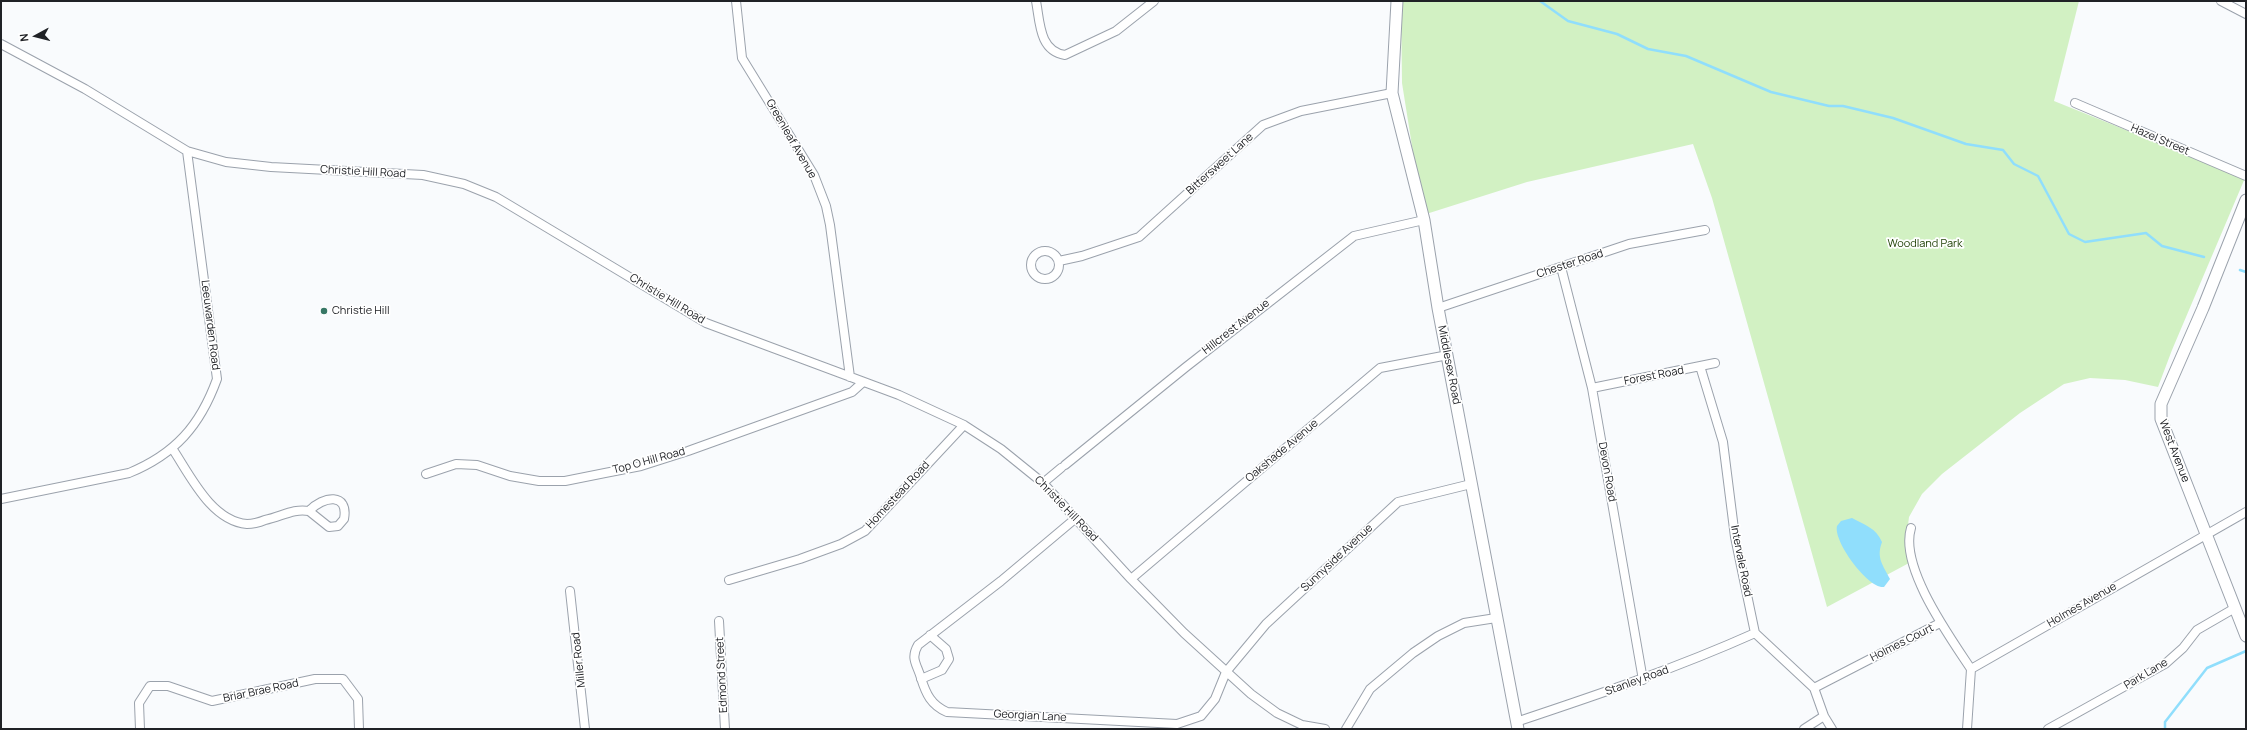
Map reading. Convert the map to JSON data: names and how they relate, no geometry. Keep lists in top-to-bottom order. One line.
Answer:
{"streets":{"street":["Greenleaf Avenue","Hazel Street","Bittersweet Lane","Christie Hill Road","Chester Road","Leeuwarden Road","Hillcrest Avenue","Middlesex Road","Forest Road","Oakshade Avenue","West Avenue","Top O Hill Road","Devon Road","Homestead Road","Sunnyside Avenue","Intervale Road","Holmes Avenue","Holmes Court","Miller Road","Park Lane","Edmond Street","Stanley Road","Briar Brae Road","Georgian Lane"]},"crossings":[["Greenleaf Avenue","Christie Hill Road"],["Bittersweet Lane","Middlesex Road"],["Christie Hill Road","Leeuwarden Road"],["Christie Hill Road","Hillcrest Avenue"],["Christie Hill Road","Oakshade Avenue"],["Christie Hill Road","Top O Hill Road"],["Christie Hill Road","Homestead Road"],["Christie Hill Road","Sunnyside Avenue"],["Christie Hill Road","Georgian Lane"],["Chester Road","Middlesex Road"],["Chester Road","Devon Road"],["Hillcrest Avenue","Middlesex Road"],["Middlesex Road","Oakshade Avenue"],["Middlesex Road","Sunnyside Avenue"],["Middlesex Road","Stanley Road"],["Forest Road","Devon Road"],["Forest Road","Intervale Road"],["West Avenue","Holmes Avenue"],["West Avenue","Park Lane"],["Devon Road","Stanley Road"],["Sunnyside Avenue","Georgian Lane"],["Intervale Road","Stanley Road"],["Holmes Avenue","Holmes Court"]],"parks":["Woodland Park"],"places":["Christie Hill"],"north":"left"}
